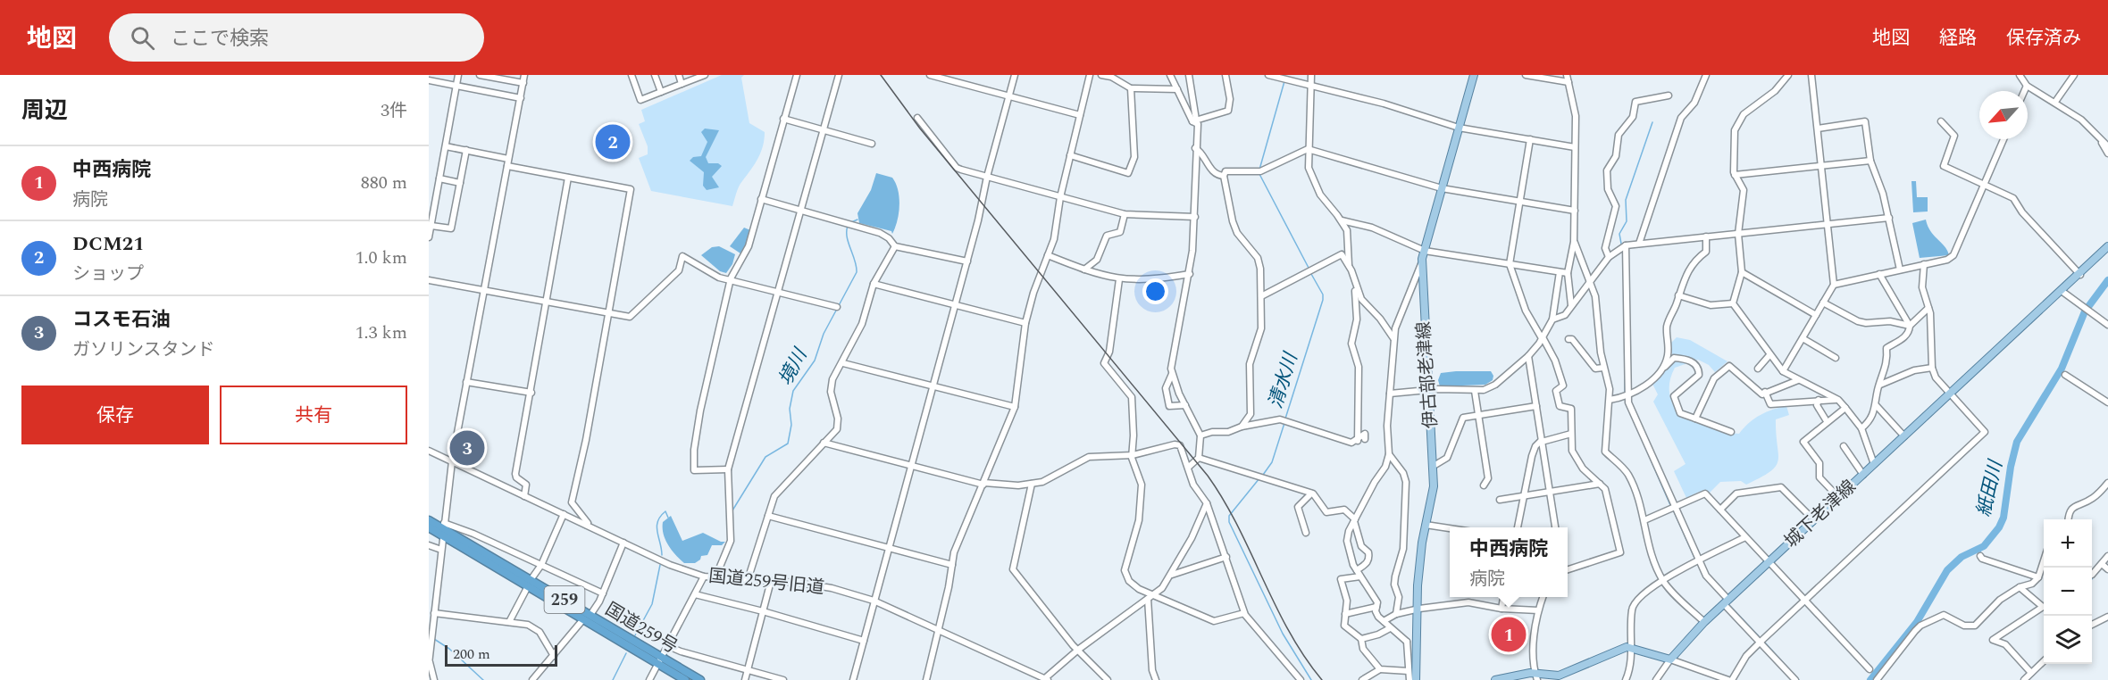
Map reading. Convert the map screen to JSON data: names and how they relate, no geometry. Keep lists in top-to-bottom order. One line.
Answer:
{"streets":{"highway":["259","国道259号"],"main road":["伊古部老津線","城下老津線"],"street":["国道259号旧道"]},"water":["境川","清水川","紙田川"],"scale_bar":"200 m","north":"bottom left","page":{"header":"地図","search":"ここで検索","nav":["地図","経路","保存済み"],"heading":["周辺","3件"],"pins":["2","3","1"],"list":[{"mark":"1","name":"中西病院","note":"病院","value":"880 m"},{"mark":"2","name":"DCM21","note":"ショップ","value":"1.0 km"},{"mark":"3","name":"コスモ石油","note":"ガソリンスタンド","value":"1.3 km"}],"buttons":["保存","共有"],"map_buttons":["+","−"],"popup":["中西病院","病院"],"scale":"200 m"}}
